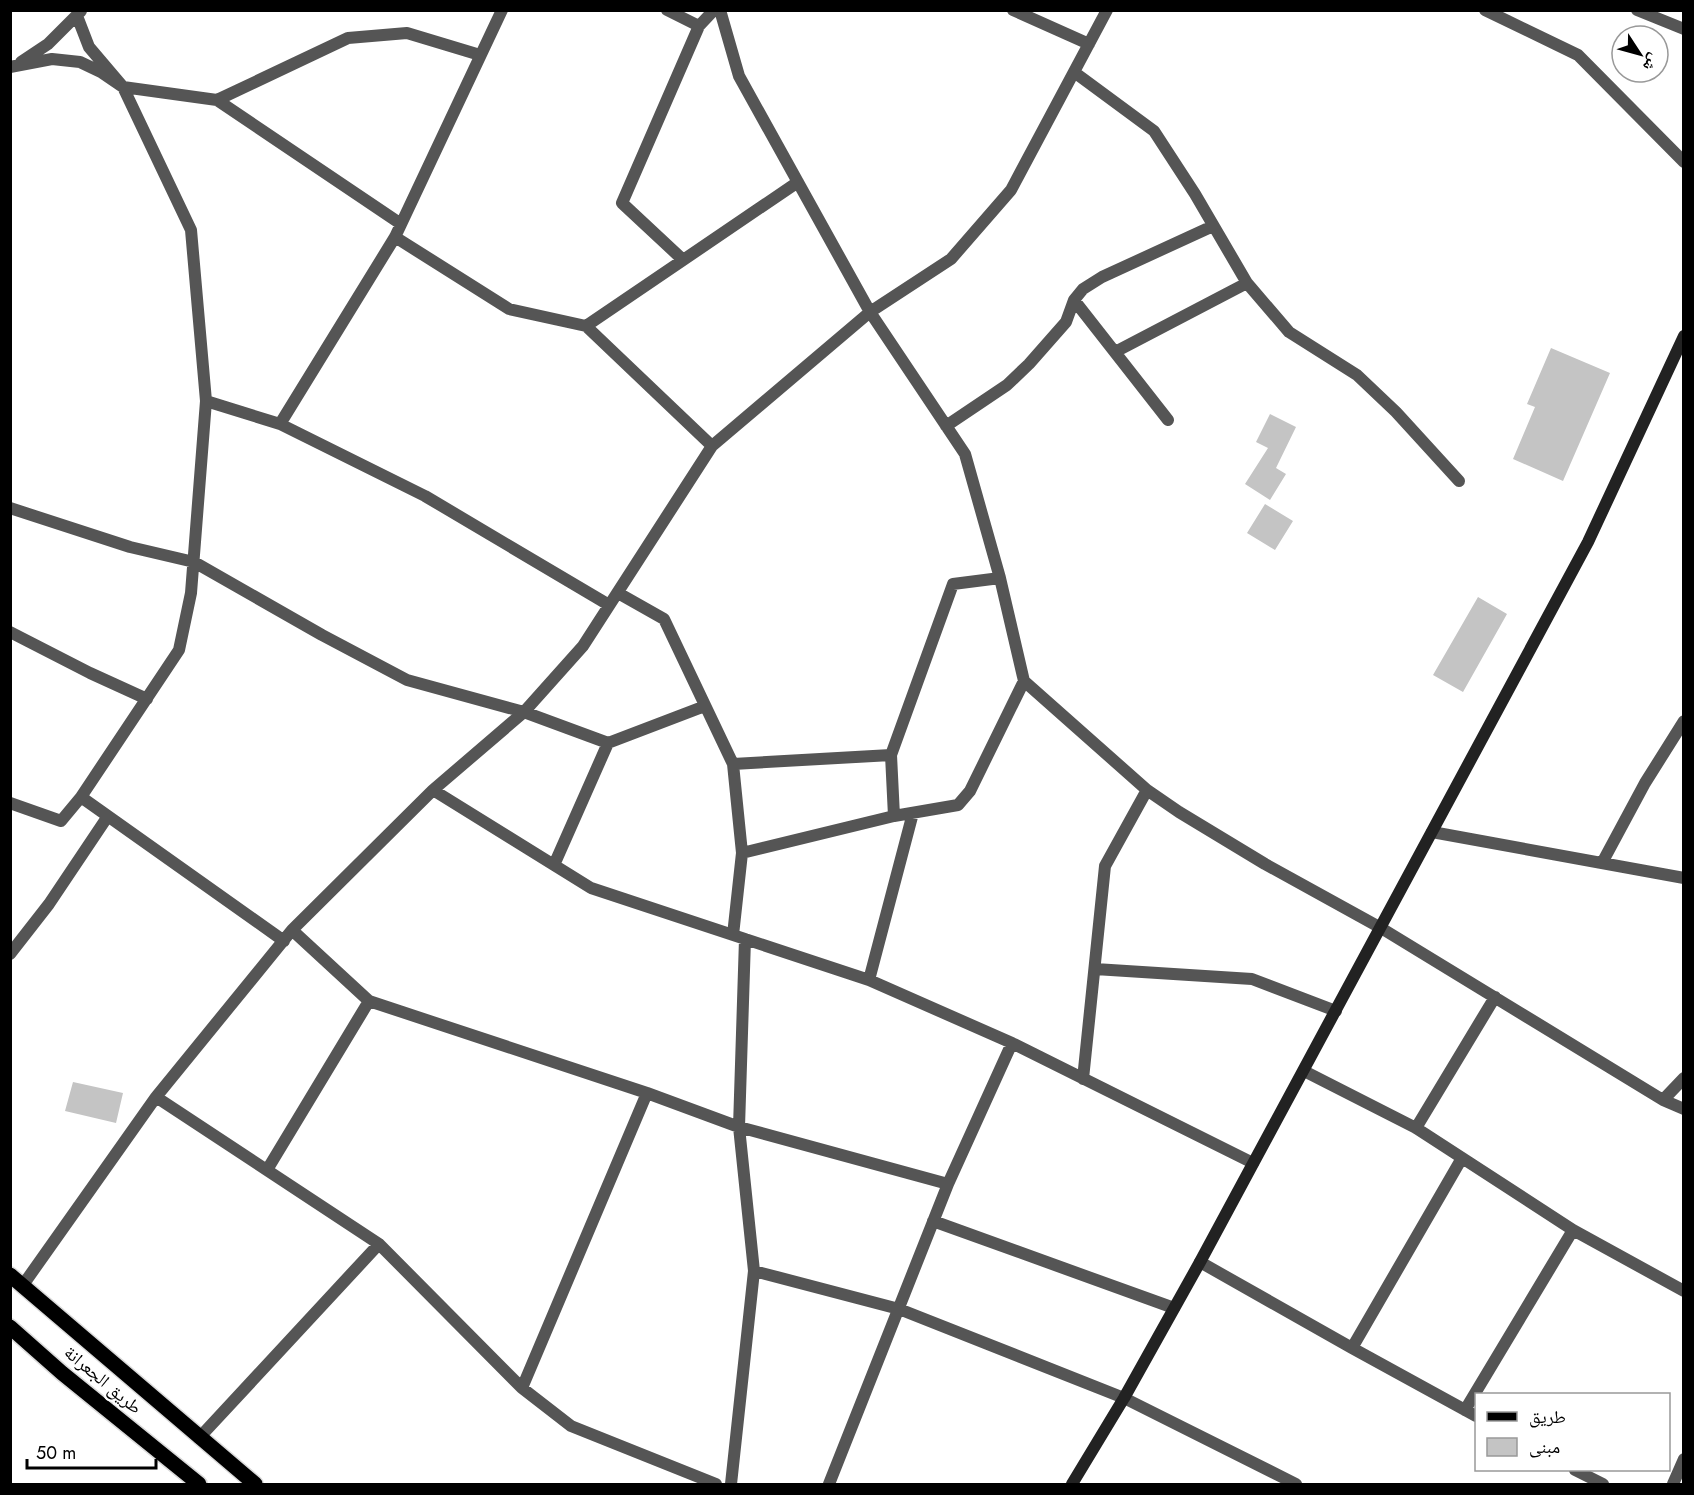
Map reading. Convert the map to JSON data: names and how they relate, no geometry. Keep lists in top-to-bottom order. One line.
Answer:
{"streets":{"main road":["طريق الجعرانة"]},"legend":["طريق","مبنى"],"scale_bar":"50 m","north":"bottom right"}
